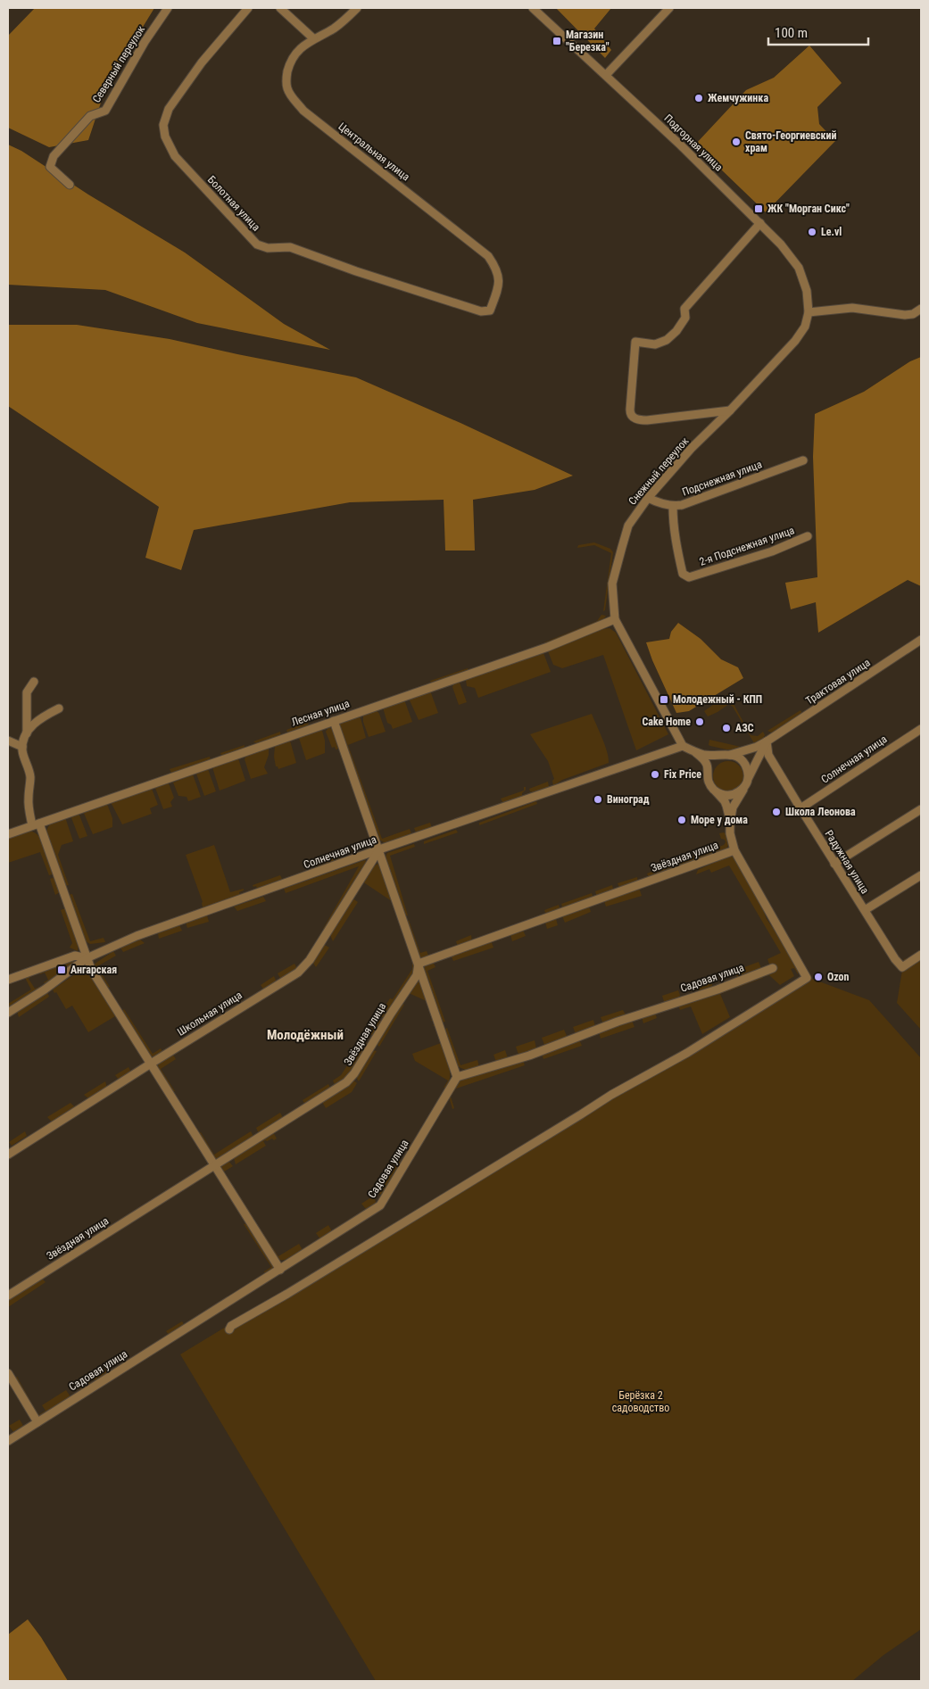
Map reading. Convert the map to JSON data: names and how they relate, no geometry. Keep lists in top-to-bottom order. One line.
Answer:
{"streets":{"street":["Северный переулок","Подгорная улица","Центральная улица","Болотная улица","Снежный переулок","Подснежная улица","2-я Подснежная улица","Трактовая улица","Лесная улица","Солнечная улица","Звёздная улица","Радужная улица","Садовая улица","Школьная улица"]},"crossings":[["Подгорная улица","Снежный переулок"],["Центральная улица","Болотная улица"],["Снежный переулок","Подснежная улица"],["Снежный переулок","Лесная улица"],["Снежный переулок","Солнечная улица"],["Подснежная улица","2-я Подснежная улица"],["Трактовая улица","Радужная улица"],["Солнечная улица","Радужная улица"],["Солнечная улица","Школьная улица"]],"districts":["Молодёжный"],"parks":["Берёзка 2 садоводство"],"places":{"transit":["Магазин \"Березка\"","ЖК \"Морган Сикс\"","Молодежный - КПП","Ангарская"],"other":["Жемчужинка","Свято-Георгиевский храм","Le.vl","Cake Home","АЗС","Fix Price","Виноград","Школа Леонова","Море у дома","Ozon"]},"scale_bar":"100 m"}
